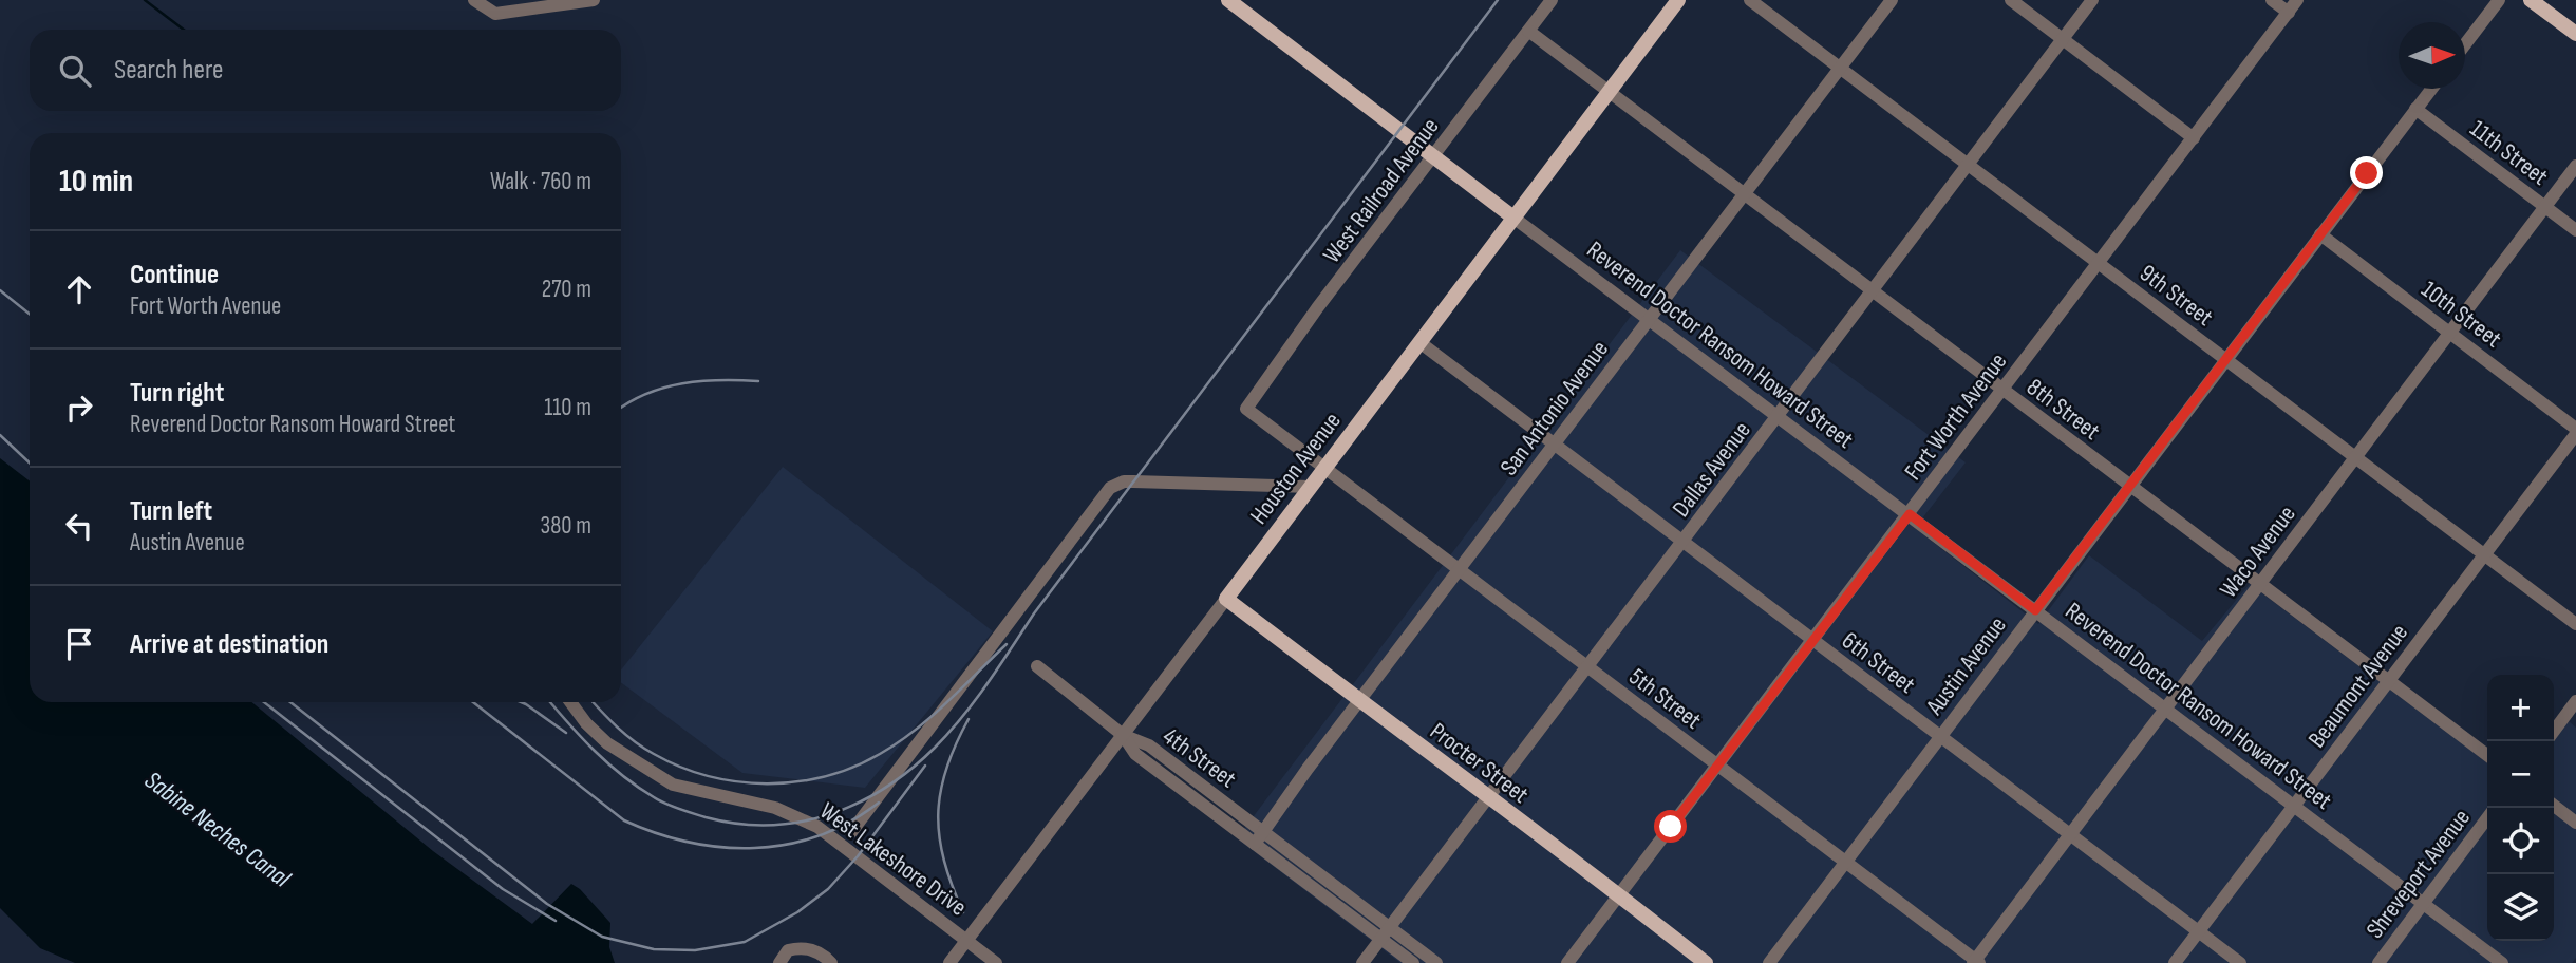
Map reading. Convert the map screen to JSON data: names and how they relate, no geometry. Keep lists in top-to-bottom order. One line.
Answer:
{"streets":{"main road":["Houston Avenue","Procter Street"],"street":["11th Street","West Railroad Avenue","9th Street","10th Street","Reverend Doctor Ransom Howard Street","San Antonio Avenue","8th Street","Fort Worth Avenue","Dallas Avenue","Waco Avenue","6th Street","Austin Avenue","Beaumont Avenue","5th Street","4th Street","West Lakeshore Drive","Shreveport Avenue"]},"crossings":[["11th Street","Waco Avenue"],["11th Street","Austin Avenue"],["West Railroad Avenue","8th Street"],["West Railroad Avenue","5th Street"],["9th Street","San Antonio Avenue"],["9th Street","Fort Worth Avenue"],["9th Street","Dallas Avenue"],["9th Street","Waco Avenue"],["9th Street","Austin Avenue"],["9th Street","Beaumont Avenue"],["10th Street","Waco Avenue"],["10th Street","Austin Avenue"],["Reverend Doctor Ransom Howard Street","San Antonio Avenue"],["Reverend Doctor Ransom Howard Street","Fort Worth Avenue"],["Reverend Doctor Ransom Howard Street","Houston Avenue"],["Reverend Doctor Ransom Howard Street","Dallas Avenue"],["Reverend Doctor Ransom Howard Street","Waco Avenue"],["Reverend Doctor Ransom Howard Street","Austin Avenue"],["Reverend Doctor Ransom Howard Street","Beaumont Avenue"],["Reverend Doctor Ransom Howard Street","Shreveport Avenue"],["San Antonio Avenue","8th Street"],["San Antonio Avenue","6th Street"],["San Antonio Avenue","5th Street"],["San Antonio Avenue","4th Street"],["San Antonio Avenue","Procter Street"],["8th Street","Fort Worth Avenue"],["8th Street","Houston Avenue"],["8th Street","Dallas Avenue"],["8th Street","Waco Avenue"],["8th Street","Austin Avenue"],["8th Street","Beaumont Avenue"],["Fort Worth Avenue","6th Street"],["Fort Worth Avenue","5th Street"],["Fort Worth Avenue","Procter Street"],["Houston Avenue","6th Street"],["Houston Avenue","5th Street"],["Houston Avenue","4th Street"],["Houston Avenue","Procter Street"],["Houston Avenue","West Lakeshore Drive"],["Dallas Avenue","6th Street"],["Dallas Avenue","5th Street"],["Dallas Avenue","4th Street"],["Dallas Avenue","Procter Street"],["Waco Avenue","6th Street"],["Waco Avenue","5th Street"],["6th Street","Austin Avenue"],["6th Street","Beaumont Avenue"],["Austin Avenue","5th Street"]],"water":["Sabine Neches Canal"],"north":"right","page":{"search":"Search here","heading":["10 min","Walk · 760 m"],"list":[["Continue","Fort Worth Avenue","270 m"],["Turn right","Reverend Doctor Ransom Howard Street","110 m"],["Turn left","Austin Avenue","380 m"],"Arrive at destination"],"map_buttons":["+","−"]}}
